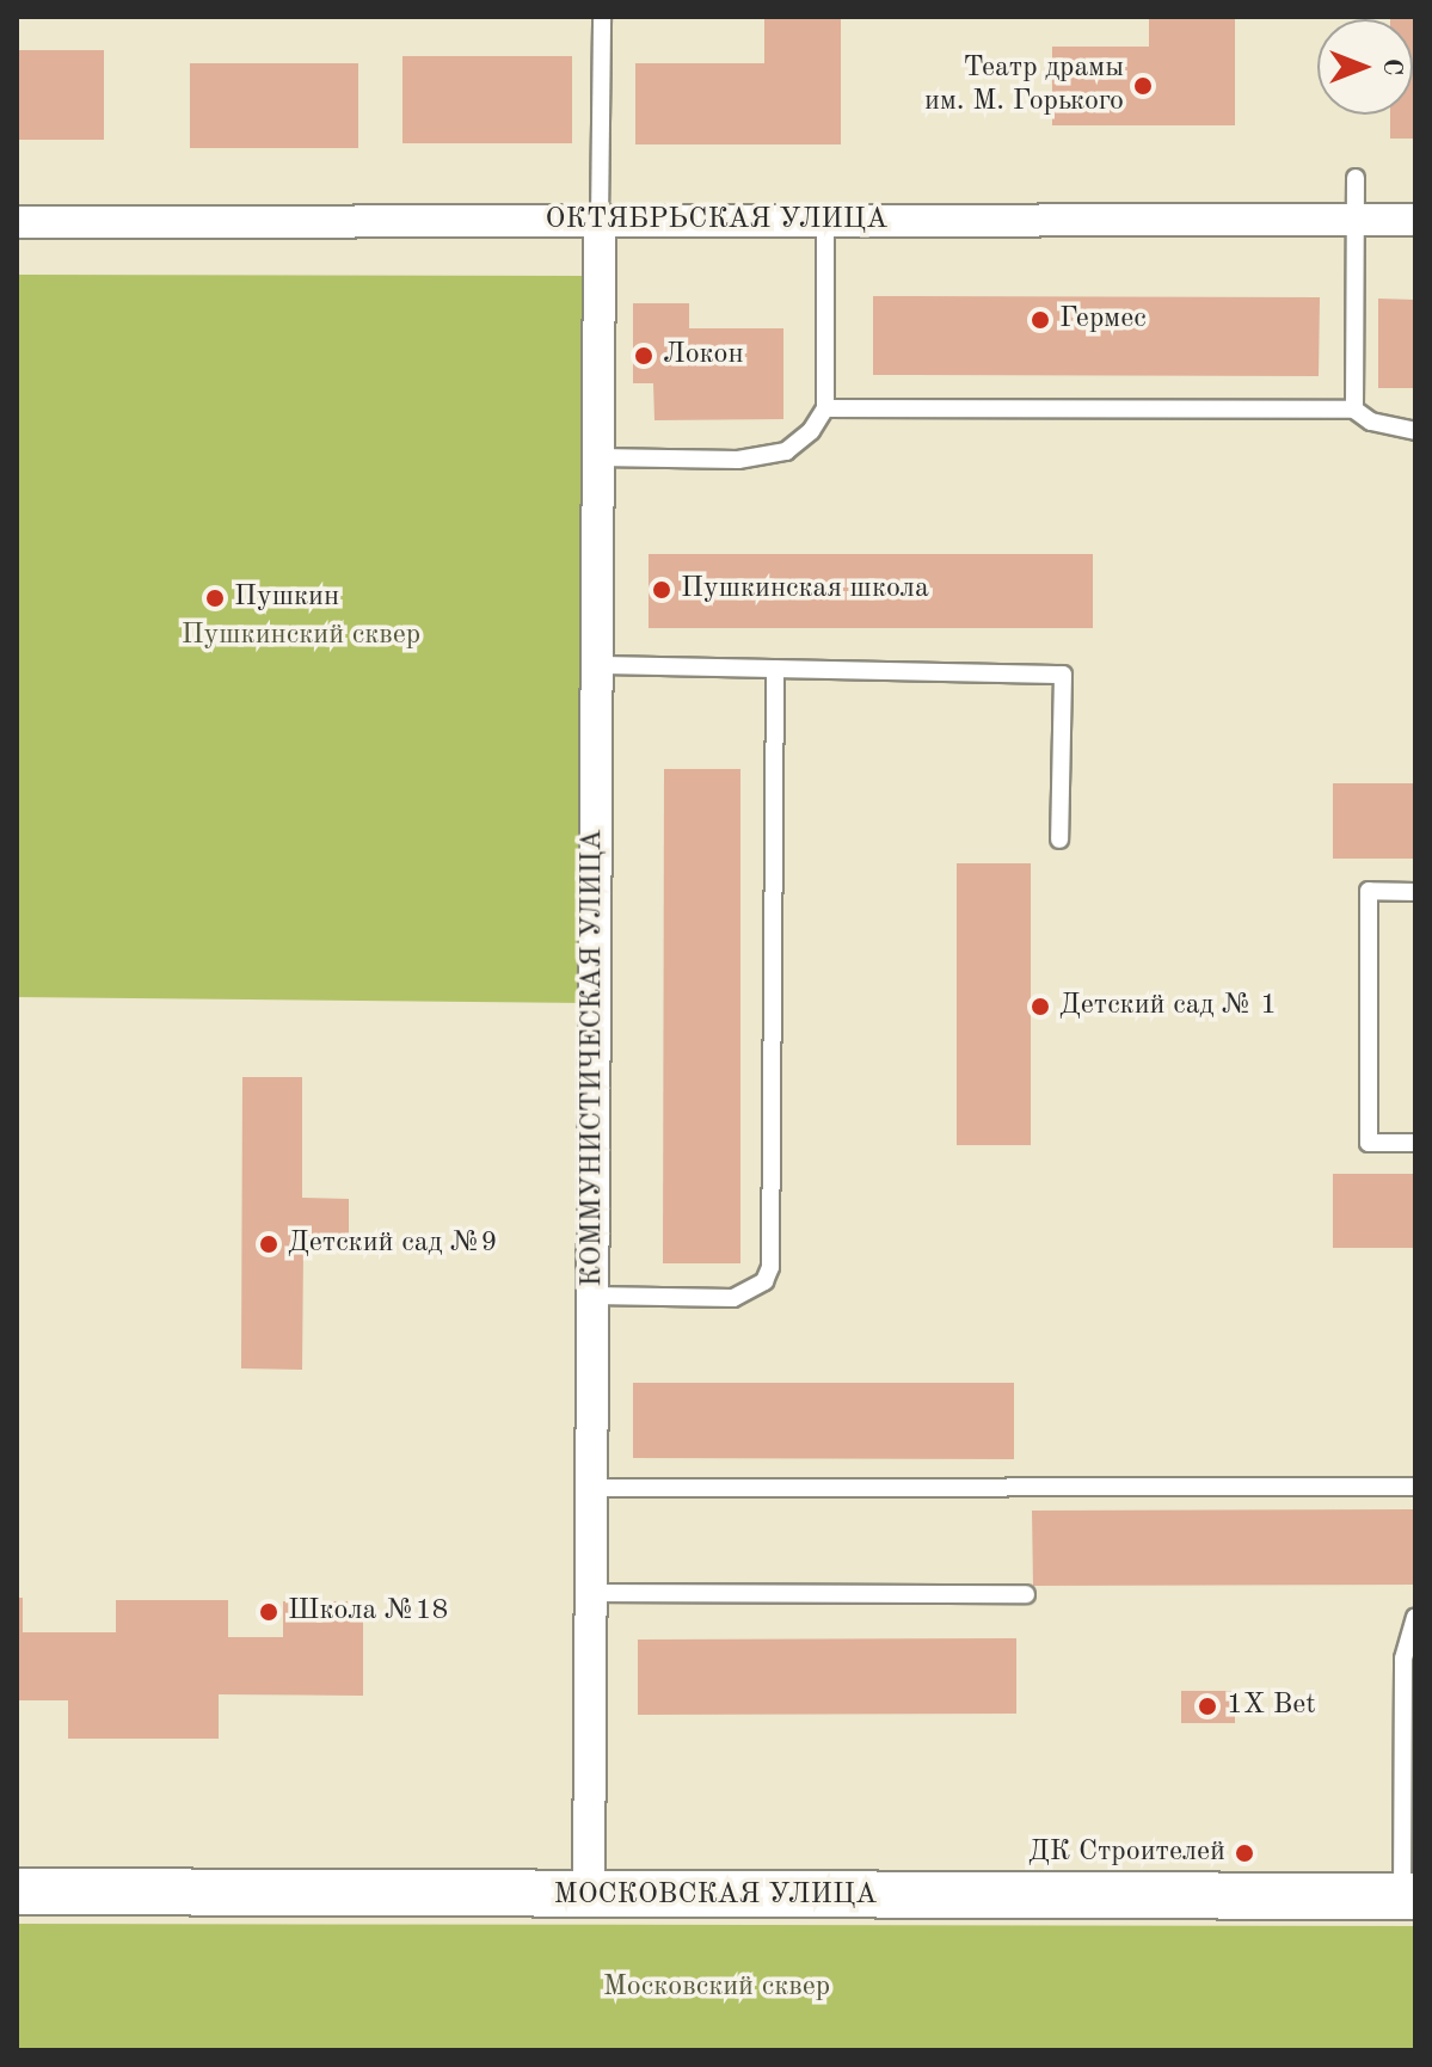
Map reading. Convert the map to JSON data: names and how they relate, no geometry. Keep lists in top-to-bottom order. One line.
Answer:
{"streets":{"main road":["МОСКОВСКАЯ УЛИЦА"],"street":["ОКТЯБРЬСКАЯ УЛИЦА","КОММУНИСТИЧЕСКАЯ УЛИЦА"]},"crossings":[["ОКТЯБРЬСКАЯ УЛИЦА","КОММУНИСТИЧЕСКАЯ УЛИЦА"],["КОММУНИСТИЧЕСКАЯ УЛИЦА","МОСКОВСКАЯ УЛИЦА"]],"parks":["Пушкинский сквер","Московский сквер"],"places":["Театр драмы им. М. Горького","Гермес","Локон","Пушкинская школа","Пушкин","Детский сад № 1","Детский сад №9","Школа №18","1X Bet","ДК Строителей"],"north":"right"}
